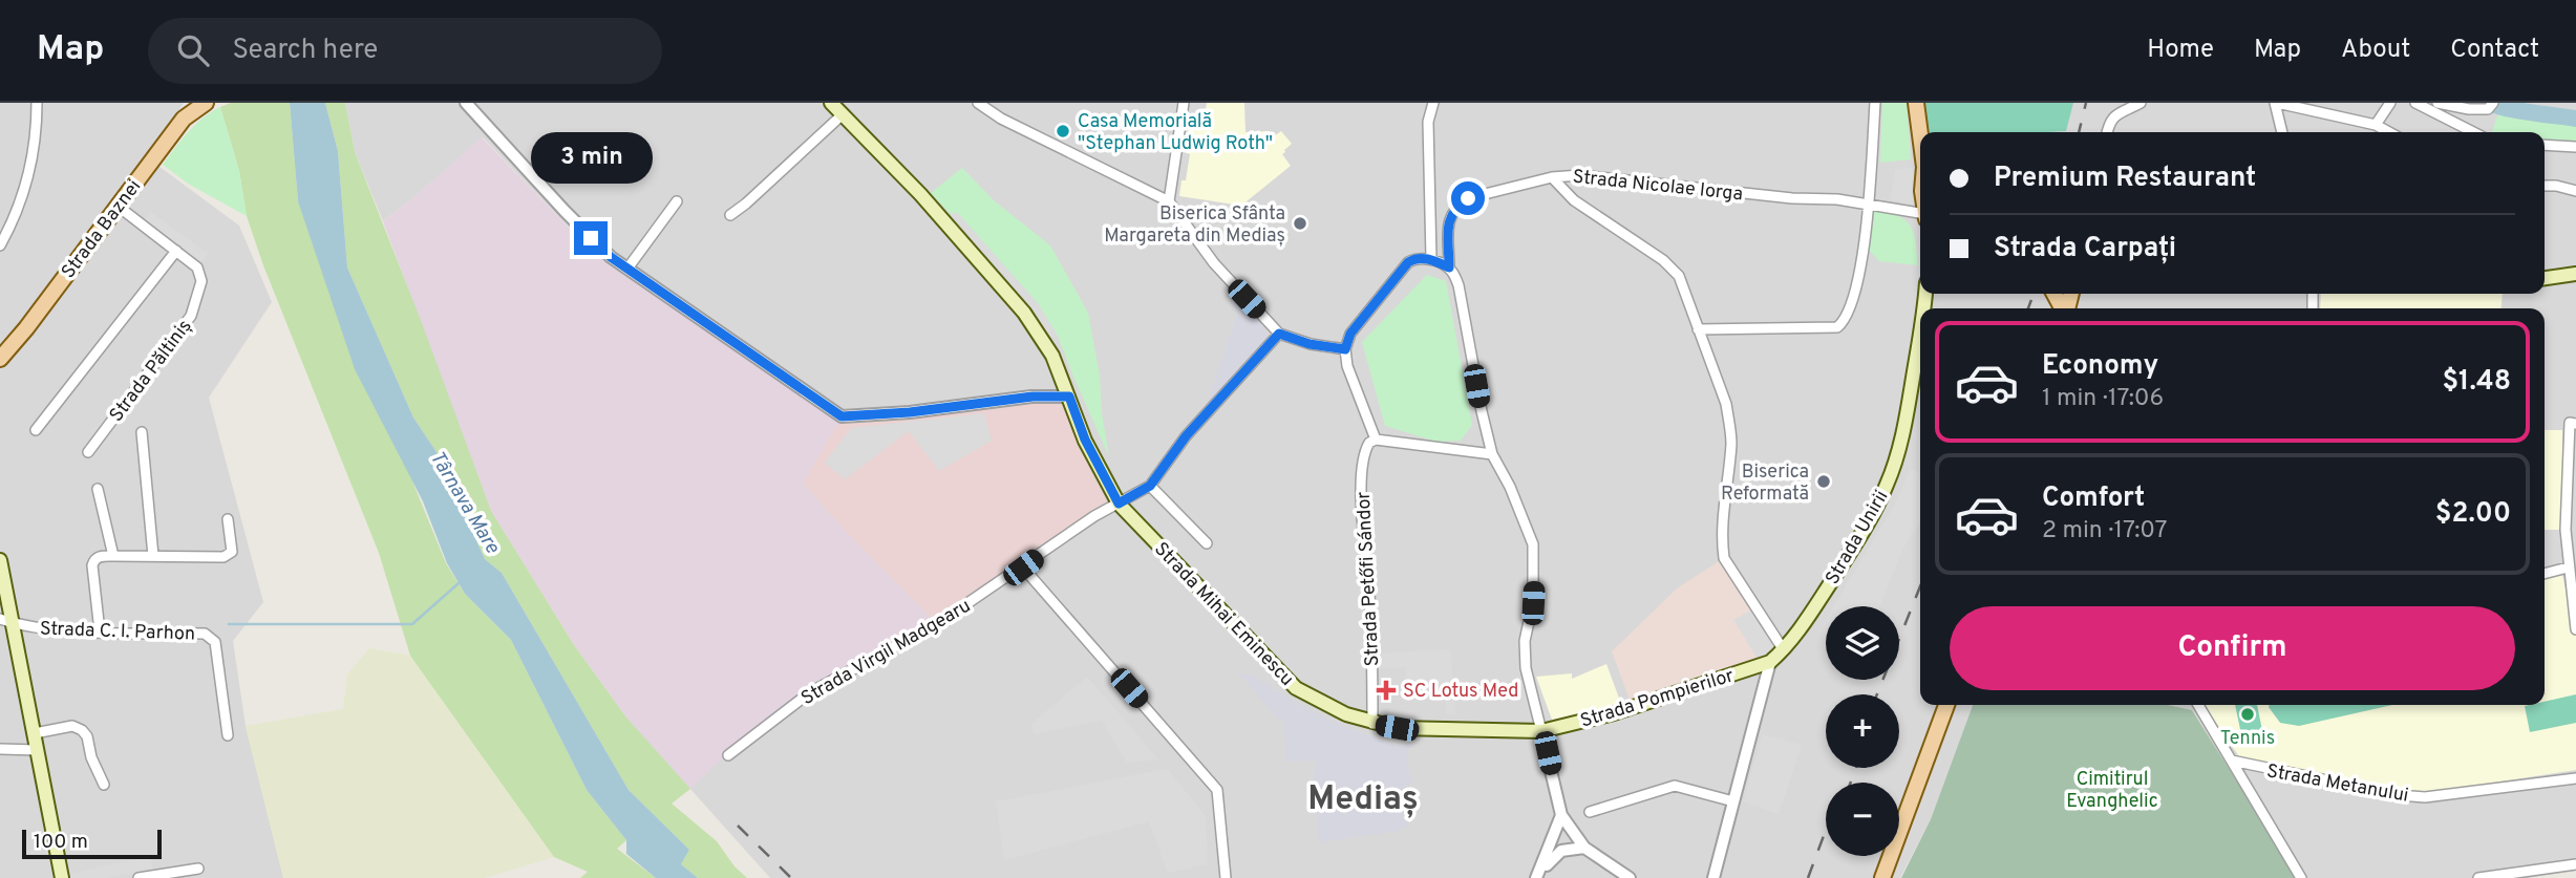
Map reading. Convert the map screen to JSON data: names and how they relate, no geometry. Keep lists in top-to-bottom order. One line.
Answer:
{"streets":{"main road":["Strada Baznei","Strada Unirii","Strada Mihai Eminescu","Strada Pompierilor"],"street":["Strada Nicolae Iorga","Strada Păltiniș","Strada Petőfi Sándor","Strada C. I. Parhon","Strada Virgil Madgearu","Strada Metanului"]},"crossings":[["Strada Baznei","Strada Păltiniș"],["Strada Unirii","Strada Pompierilor"],["Strada Petőfi Sándor","Strada Mihai Eminescu"],["Strada Mihai Eminescu","Strada Virgil Madgearu"],["Strada Mihai Eminescu","Strada Pompierilor"]],"districts":["Mediaș"],"water":["Târnava Mare"],"parks":["Cimitirul Evanghelic"],"places":{"other":["Casa Memorială \"Stephan Ludwig Roth\"","Biserica Sfânta Margareta din Mediaș","Biserica Reformată","Tennis"],"health":["SC Lotus Med"]},"scale_bar":"100 m","page":{"header":"Map","search":"Search here","nav":["Home","Map","About","Contact"],"bubble":"3 min","banner":["Premium Restaurant","Strada Carpați"],"list":[{"name":"Economy","note":"1 min · 17:06","value":"$1.48"},{"name":"Comfort","note":"2 min · 17:07","value":"$2.00"}],"buttons":"Confirm","map_buttons":["+","−"],"scale":"100 m"}}
